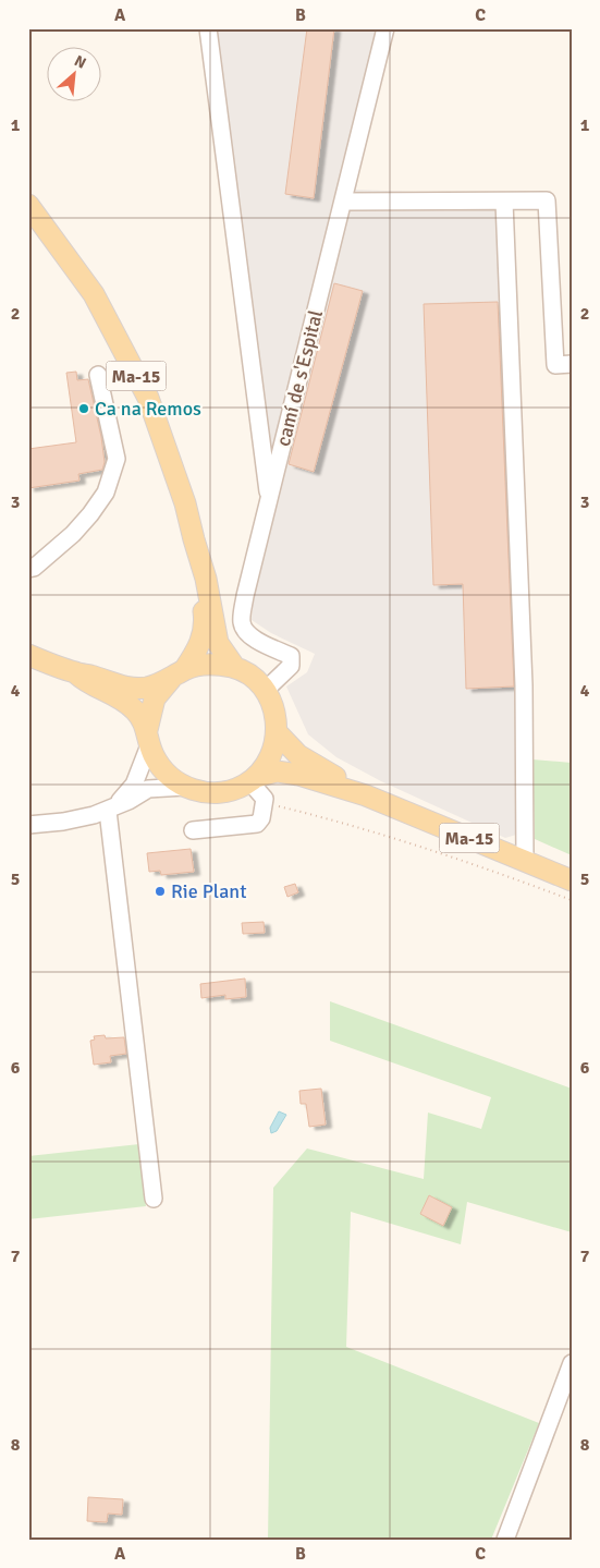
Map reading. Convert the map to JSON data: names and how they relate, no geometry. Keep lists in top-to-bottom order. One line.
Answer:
{"streets":{"main road":["Ma-15"],"street":["camí de s'Espital"]},"crossings":[["Ma-15","camí de s'Espital"]],"places":["Ca na Remos","Rie Plant"],"north":"top right","grid":{"columns":["A","B","C"],"rows":["1","2","3","4","5","6","7","8"]}}
